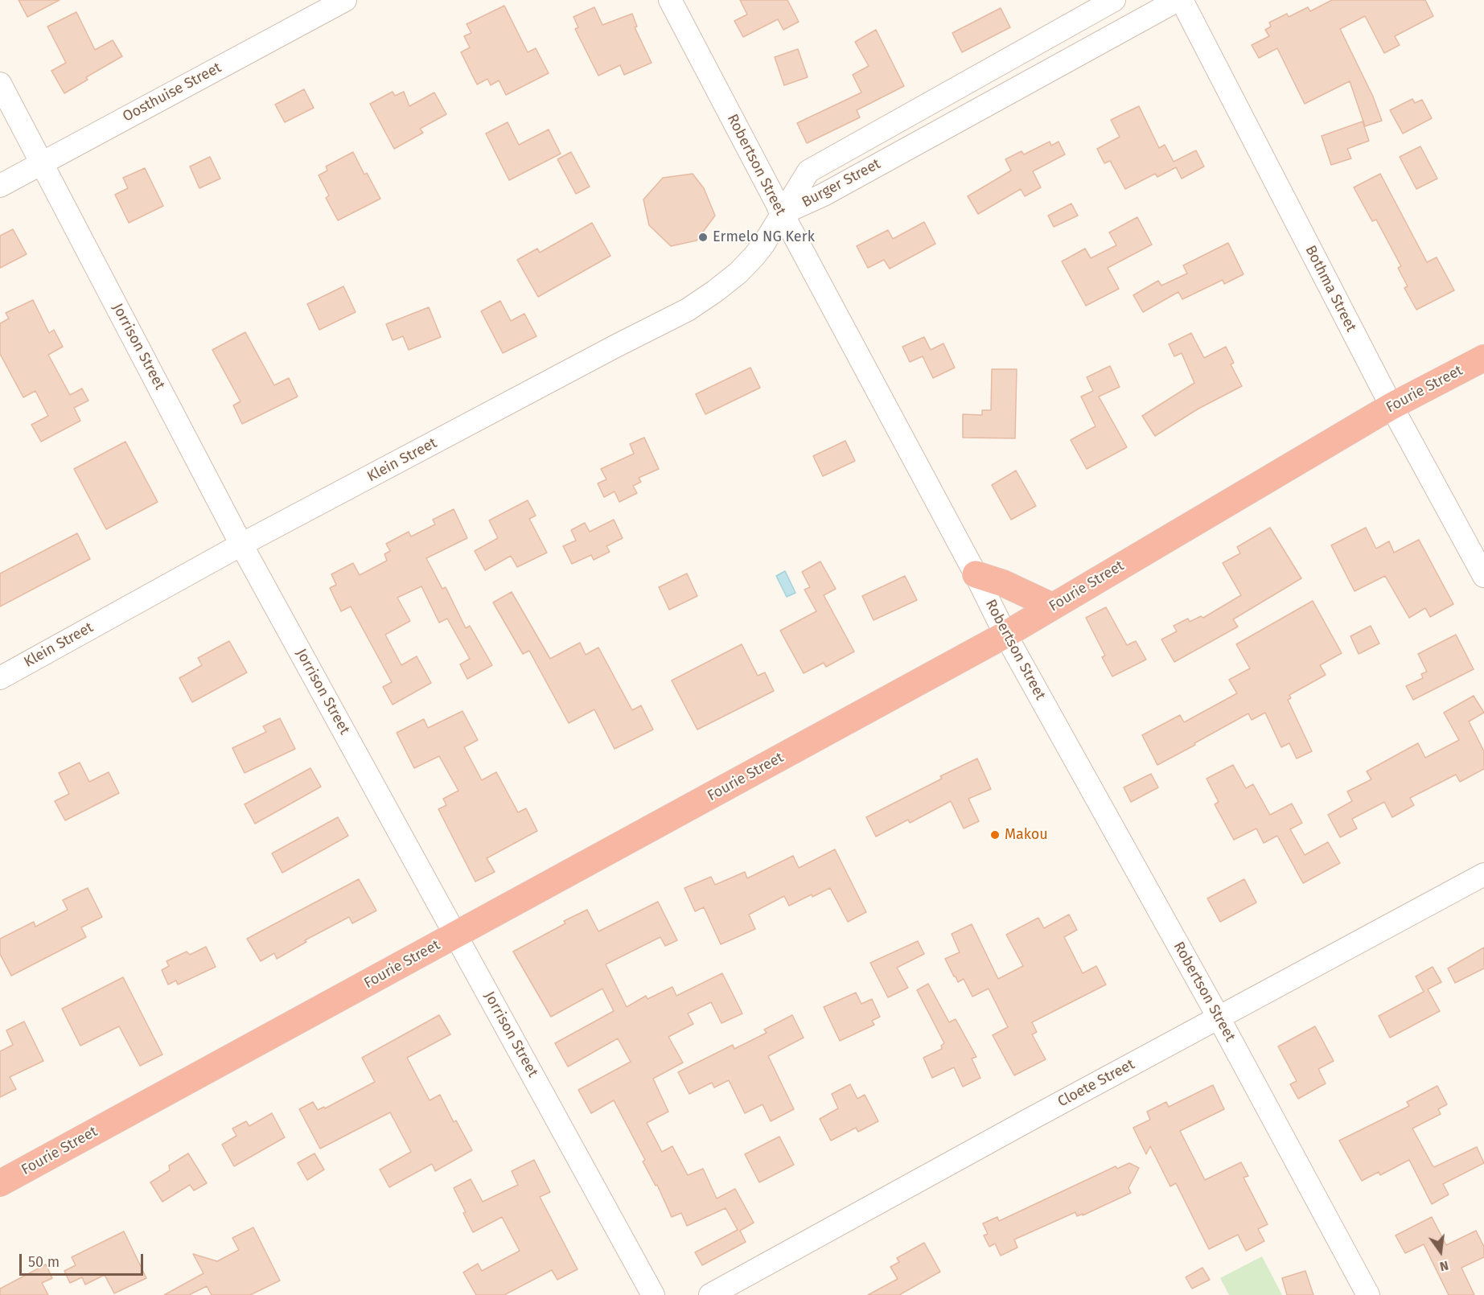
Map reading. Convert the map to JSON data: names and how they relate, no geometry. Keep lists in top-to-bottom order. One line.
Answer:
{"streets":{"highway":["Fourie Street"],"street":["Oosthuise Street","Robertson Street","Burger Street","Bothma Street","Jorrison Street","Klein Street","Cloete Street"]},"crossings":[["Oosthuise Street","Jorrison Street"],["Robertson Street","Burger Street"],["Robertson Street","Fourie Street"],["Robertson Street","Klein Street"],["Robertson Street","Cloete Street"],["Burger Street","Klein Street"],["Bothma Street","Fourie Street"],["Jorrison Street","Fourie Street"],["Jorrison Street","Klein Street"]],"places":["Ermelo NG Kerk","Makou"],"scale_bar":"50 m","north":"bottom"}
